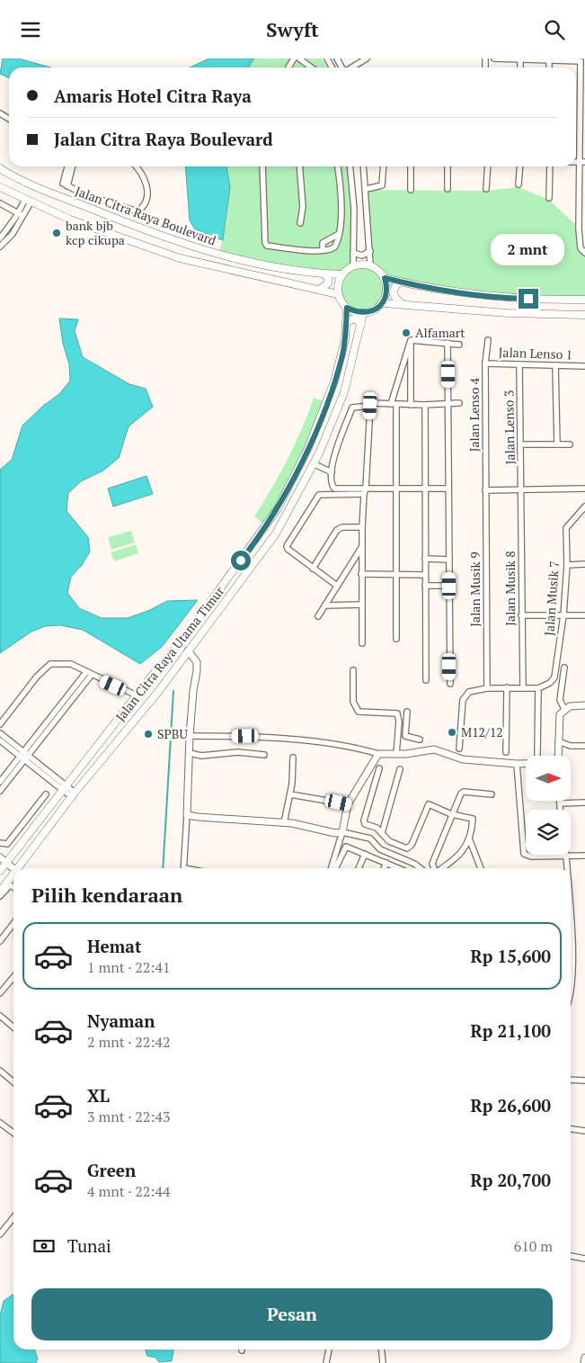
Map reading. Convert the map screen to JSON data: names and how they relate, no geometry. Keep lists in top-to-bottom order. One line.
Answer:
{"streets":{"main road":["Jalan Citra Raya Boulevard","Jalan Citra Raya Utama Timur"],"street":["Jalan Lenso 1","Jalan Lenso 4","Jalan Lenso 3","Jalan Musik 8","Jalan Musik 9","Jalan Musik 7"]},"crossings":[["Jalan Citra Raya Boulevard","Jalan Citra Raya Utama Timur"],["Jalan Lenso 1","Jalan Lenso 4"],["Jalan Lenso 1","Jalan Lenso 3"],["Jalan Lenso 4","Jalan Musik 9"],["Jalan Lenso 3","Jalan Musik 8"]],"places":["bank bjb kcp cikupa","Alfamart","M12/12","SPBU"],"north":"right","page":{"header":"Swyft","banner":["Amaris Hotel Citra Raya","Jalan Citra Raya Boulevard"],"bubble":"2 mnt","heading":"Pilih kendaraan","list":[{"name":"Hemat","note":"1 mnt · 22:41","value":"Rp 15,600"},{"name":"Nyaman","note":"2 mnt · 22:42","value":"Rp 21,100"},{"name":"XL","note":"3 mnt · 22:43","value":"Rp 26,600"},{"name":"Green","note":"4 mnt · 22:44","value":"Rp 20,700"}],"pay":["Tunai","610 m"],"buttons":"Pesan"}}
